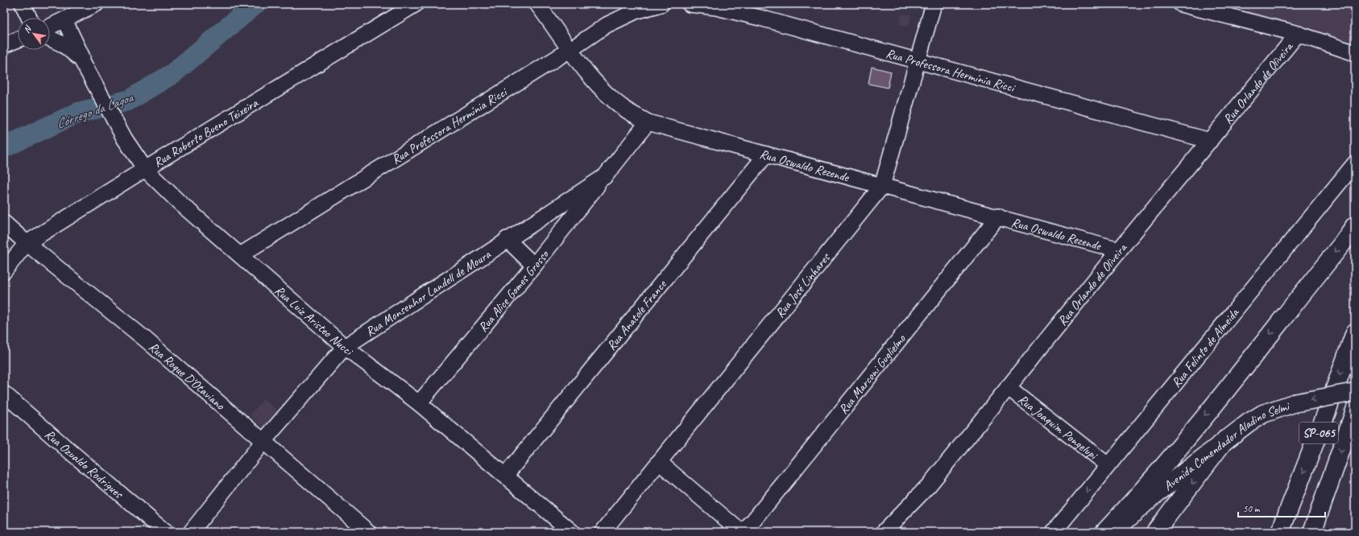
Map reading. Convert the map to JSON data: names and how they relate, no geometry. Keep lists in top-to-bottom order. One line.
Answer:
{"streets":{"main road":["SP-065","Avenida Comendador Aladino Selmi"],"street":["Rua Professora Hermínia Ricci","Rua Orlando de Oliveira","Rua Roberto Bueno Teixeira","Rua Oswaldo Rezende","Rua José Linhares","Rua Alice Gomes Grosso","Rua Monsenhor Landell de Moura","Rua Anatole France","Rua Luiz Aristeo Nucci","Rua Felinto de Almeida","Rua Marconi Guglielmo","Rua Roque D'Otaviano","Rua Joaquim Pongelupi","Rua Ozualdo Rodrigues"]},"crossings":[["Rua Professora Hermínia Ricci","Rua Orlando de Oliveira"],["Rua Professora Hermínia Ricci","Rua Oswaldo Rezende"],["Rua Professora Hermínia Ricci","Rua José Linhares"],["Rua Professora Hermínia Ricci","Rua Luiz Aristeo Nucci"],["Rua Orlando de Oliveira","Rua Oswaldo Rezende"],["Rua Orlando de Oliveira","Rua Joaquim Pongelupi"],["Rua Roberto Bueno Teixeira","Rua Luiz Aristeo Nucci"],["Rua Roberto Bueno Teixeira","Rua Roque D'Otaviano"],["Rua Oswaldo Rezende","Rua José Linhares"],["Rua Oswaldo Rezende","Rua Monsenhor Landell de Moura"],["Rua Oswaldo Rezende","Rua Anatole France"],["Rua Oswaldo Rezende","Rua Marconi Guglielmo"],["Rua Alice Gomes Grosso","Rua Monsenhor Landell de Moura"],["Rua Alice Gomes Grosso","Rua Luiz Aristeo Nucci"],["Rua Monsenhor Landell de Moura","Rua Luiz Aristeo Nucci"],["Rua Monsenhor Landell de Moura","Rua Roque D'Otaviano"],["Rua Anatole France","Rua Luiz Aristeo Nucci"],["Rua Felinto de Almeida","Rua Joaquim Pongelupi"]],"one_way":["Avenida Comendador Aladino Selmi"],"water":["Córrego da Lagoa"],"scale_bar":"50 m","north":"top left"}
